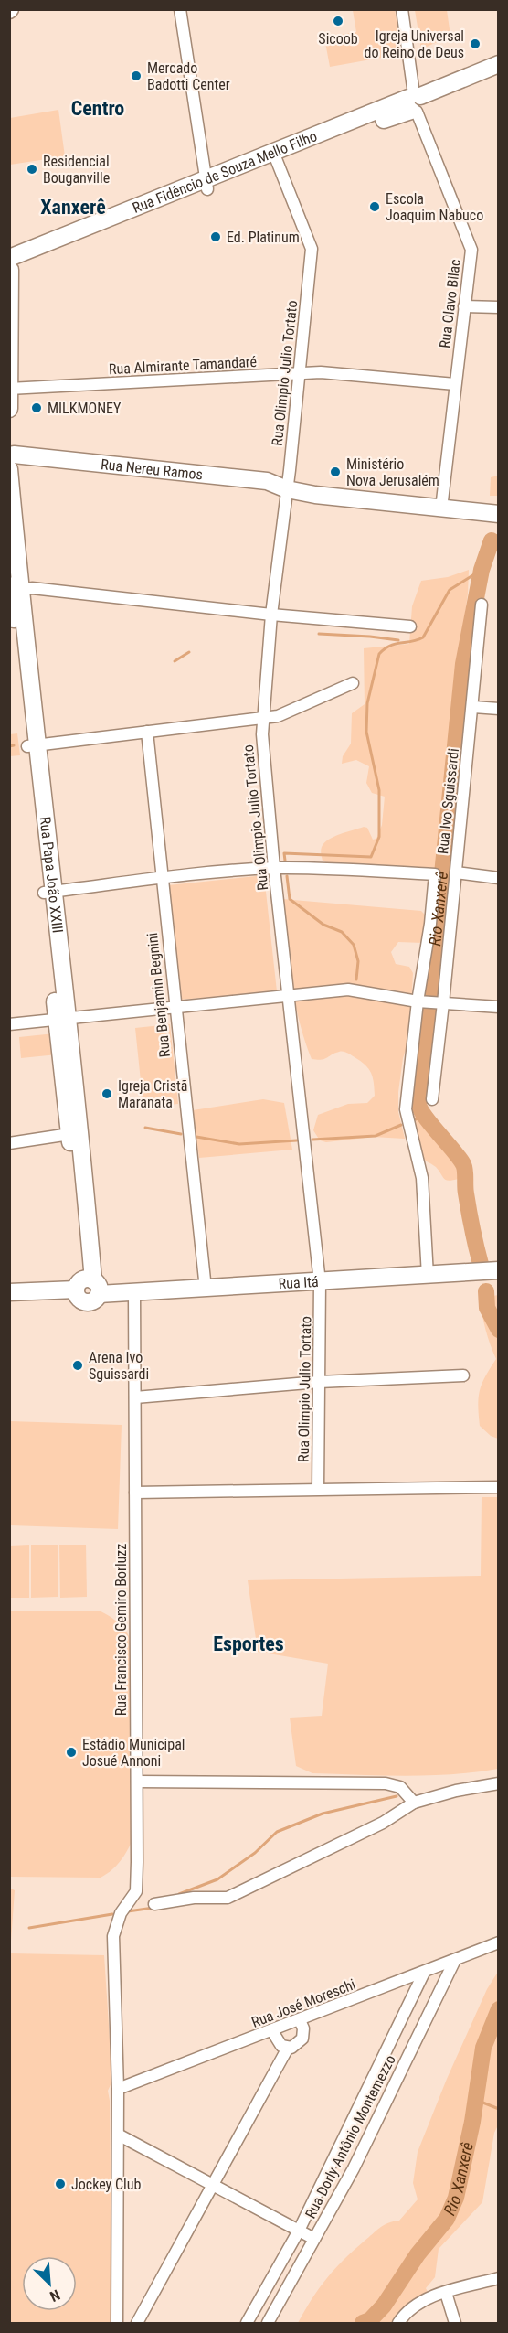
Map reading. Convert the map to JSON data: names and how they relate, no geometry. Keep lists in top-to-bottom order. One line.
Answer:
{"streets":{"street":["Rua Fidêncio de Souza Mello Filho","Rua Olavo Bilac","Rua Almirante Tamandaré","Rua Olimpio Julio Tortato","Rua Nereu Ramos","Rua Ivo Sguissardi","Rua Papa João XXIII","Rua Benjamin Begnini","Rua Itá","Rua Francisco Gemiro Borluzz","Rua José Moreschi","Rua Dorly Antônio Montemezzo"]},"crossings":[["Rua Fidêncio de Souza Mello Filho","Rua Olavo Bilac"],["Rua Fidêncio de Souza Mello Filho","Rua Olimpio Julio Tortato"],["Rua Olavo Bilac","Rua Almirante Tamandaré"],["Rua Olavo Bilac","Rua Nereu Ramos"],["Rua Almirante Tamandaré","Rua Olimpio Julio Tortato"],["Rua Olimpio Julio Tortato","Rua Nereu Ramos"],["Rua Olimpio Julio Tortato","Rua Ivo Sguissardi"],["Rua Olimpio Julio Tortato","Rua Itá"],["Rua Nereu Ramos","Rua Papa João XXIII"],["Rua Ivo Sguissardi","Rua Itá"],["Rua Papa João XXIII","Rua Itá"],["Rua Benjamin Begnini","Rua Itá"],["Rua Itá","Rua Francisco Gemiro Borluzz"],["Rua Francisco Gemiro Borluzz","Rua José Moreschi"],["Rua José Moreschi","Rua Dorly Antônio Montemezzo"]],"districts":["Centro","Xanxerê","Esportes"],"water":["Rio Xanxerê"],"places":["Sicoob","Igreja Universal do Reino de Deus","Mercado Badotti Center","Residencial Bouganville","Escola Joaquim Nabuco","Ed. Platinum","MILKMONEY","Ministério Nova Jerusalém","Igreja Cristã Maranata","Arena Ivo Sguissardi","Estádio Municipal Josué Annoni","Jockey Club"],"north":"bottom right"}
